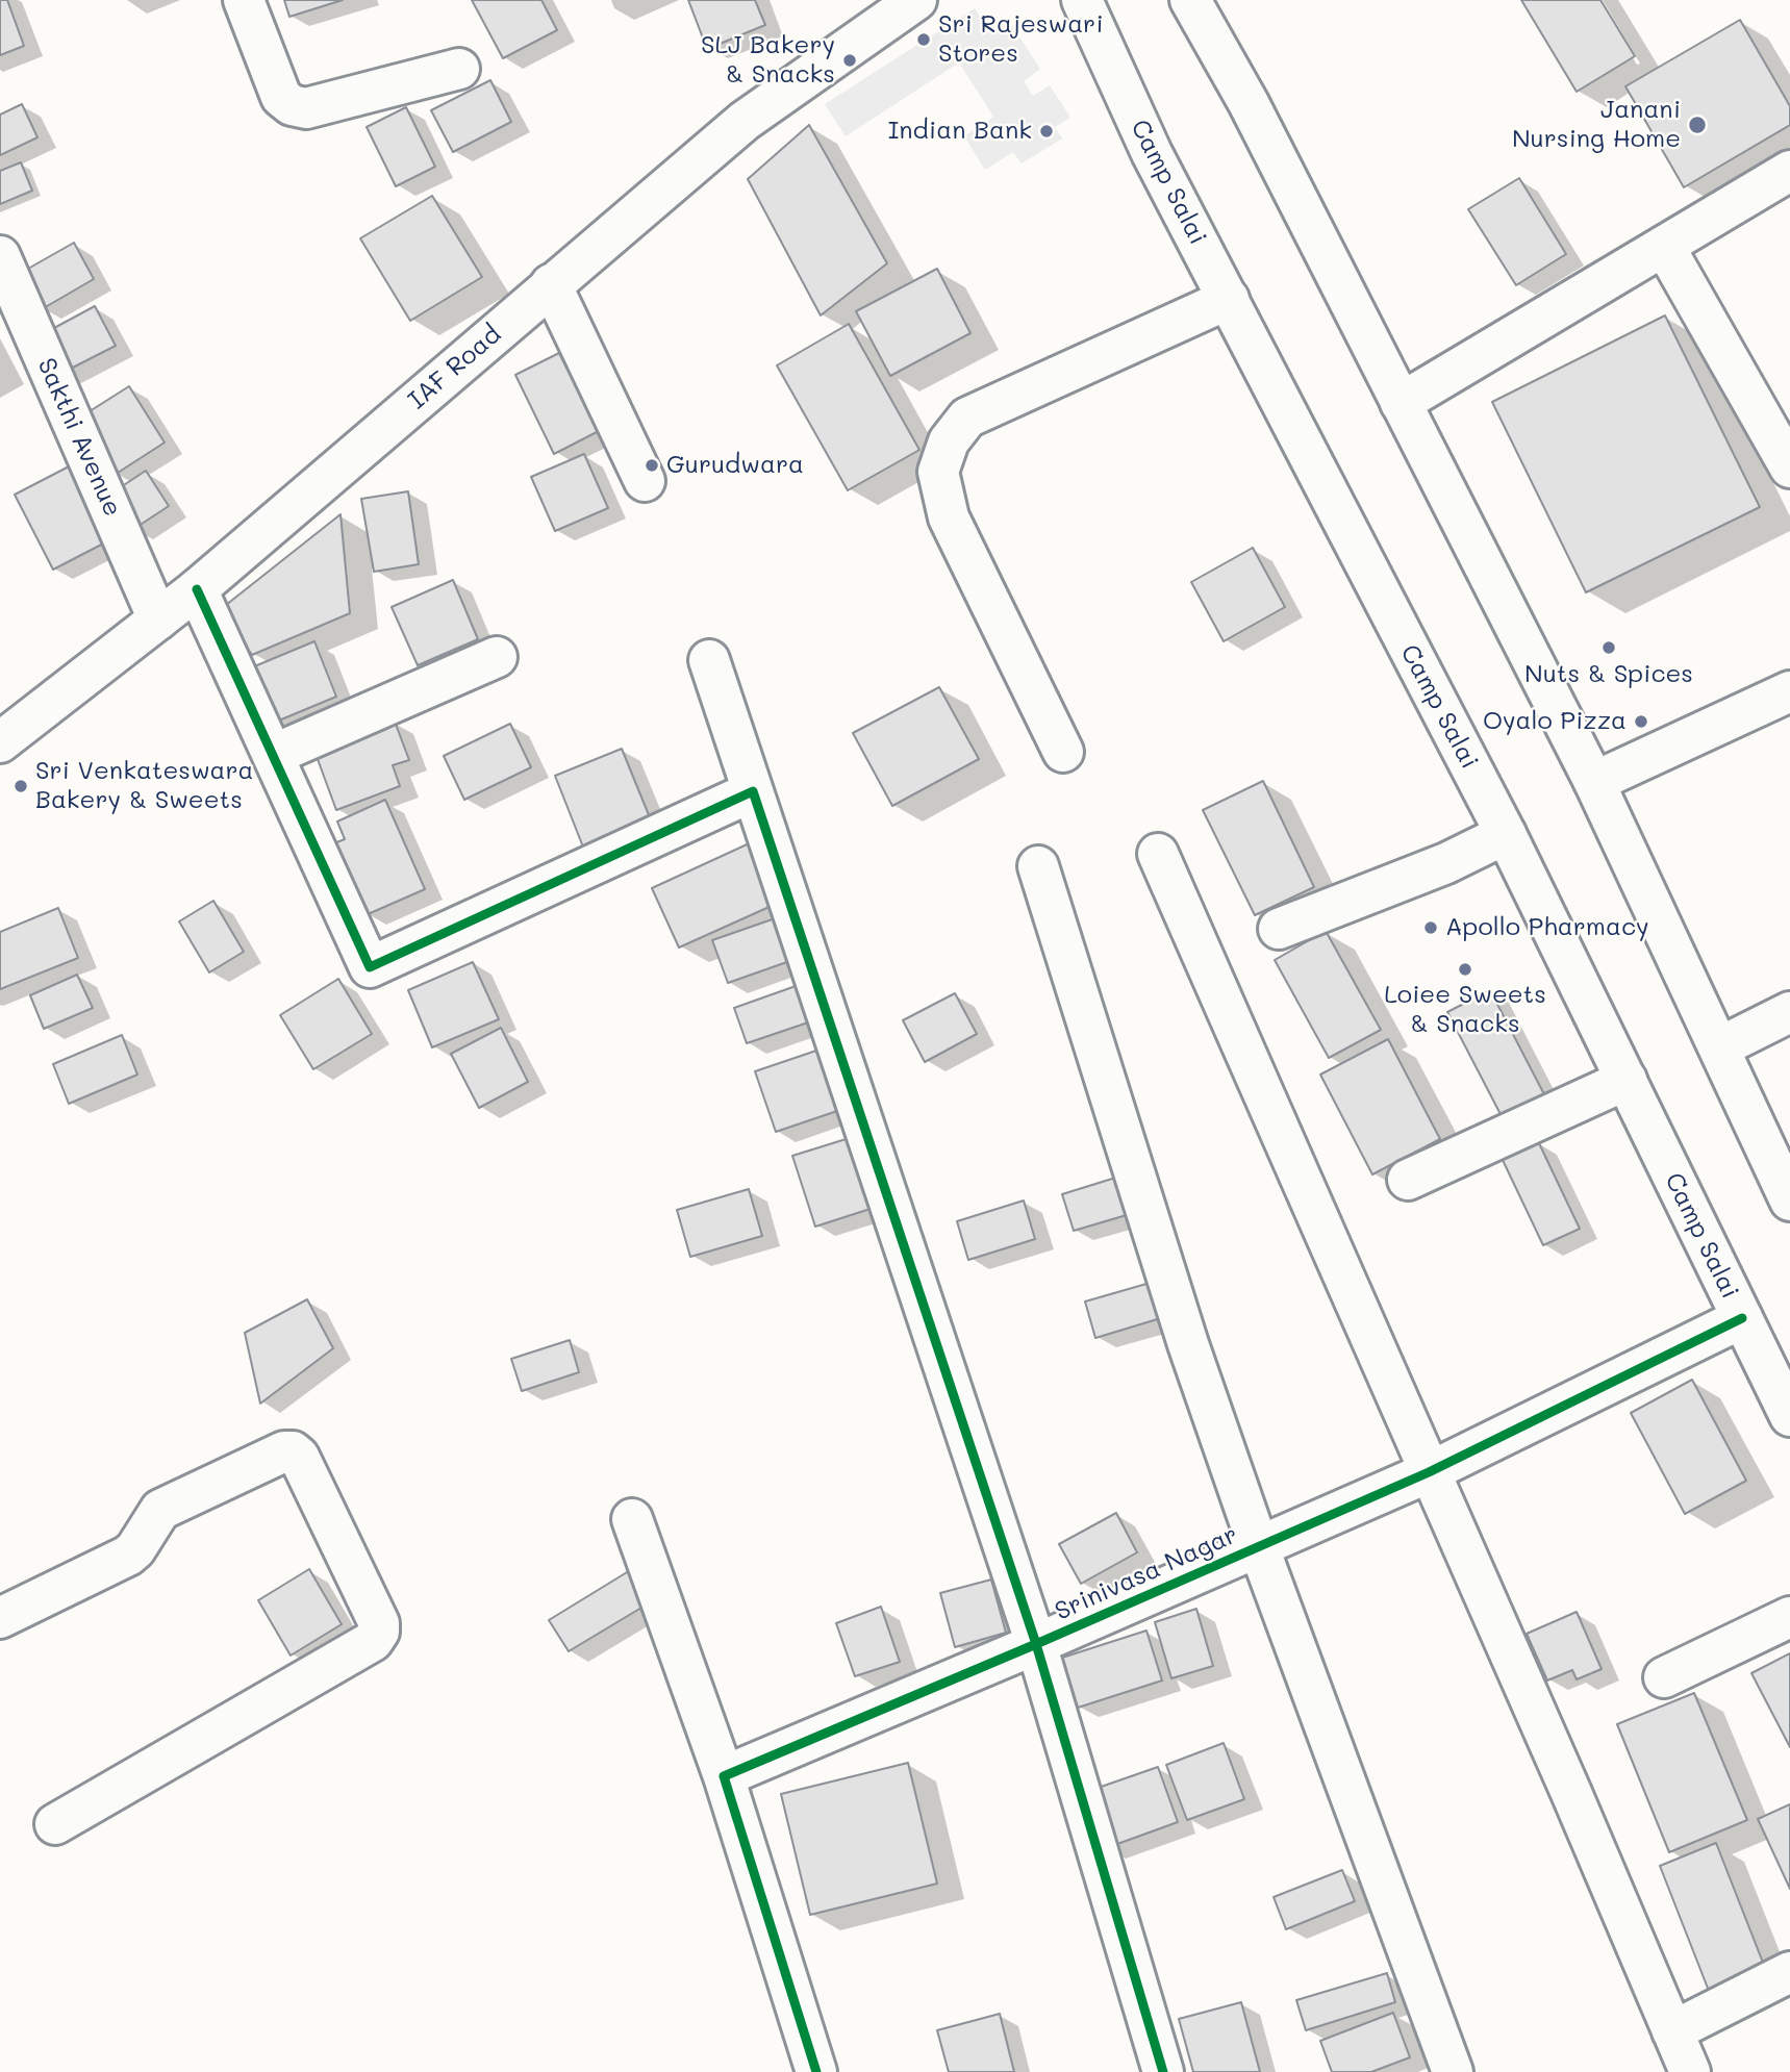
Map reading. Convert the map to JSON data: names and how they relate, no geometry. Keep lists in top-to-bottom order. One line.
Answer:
{"streets":{"street":["Camp Salai","IAF Road","Sakthi Avenue","Srinivasa Nagar"]},"crossings":[["Camp Salai","Srinivasa Nagar"],["IAF Road","Sakthi Avenue"]],"places":["Sri Rajeswari Stores","SLJ Bakery & Snacks","Janani Nursing Home","Indian Bank","Gurudwara","Nuts & Spices","Oyalo Pizza","Sri Venkateswara Bakery & Sweets","Apollo Pharmacy","Loiee Sweets & Snacks"]}
